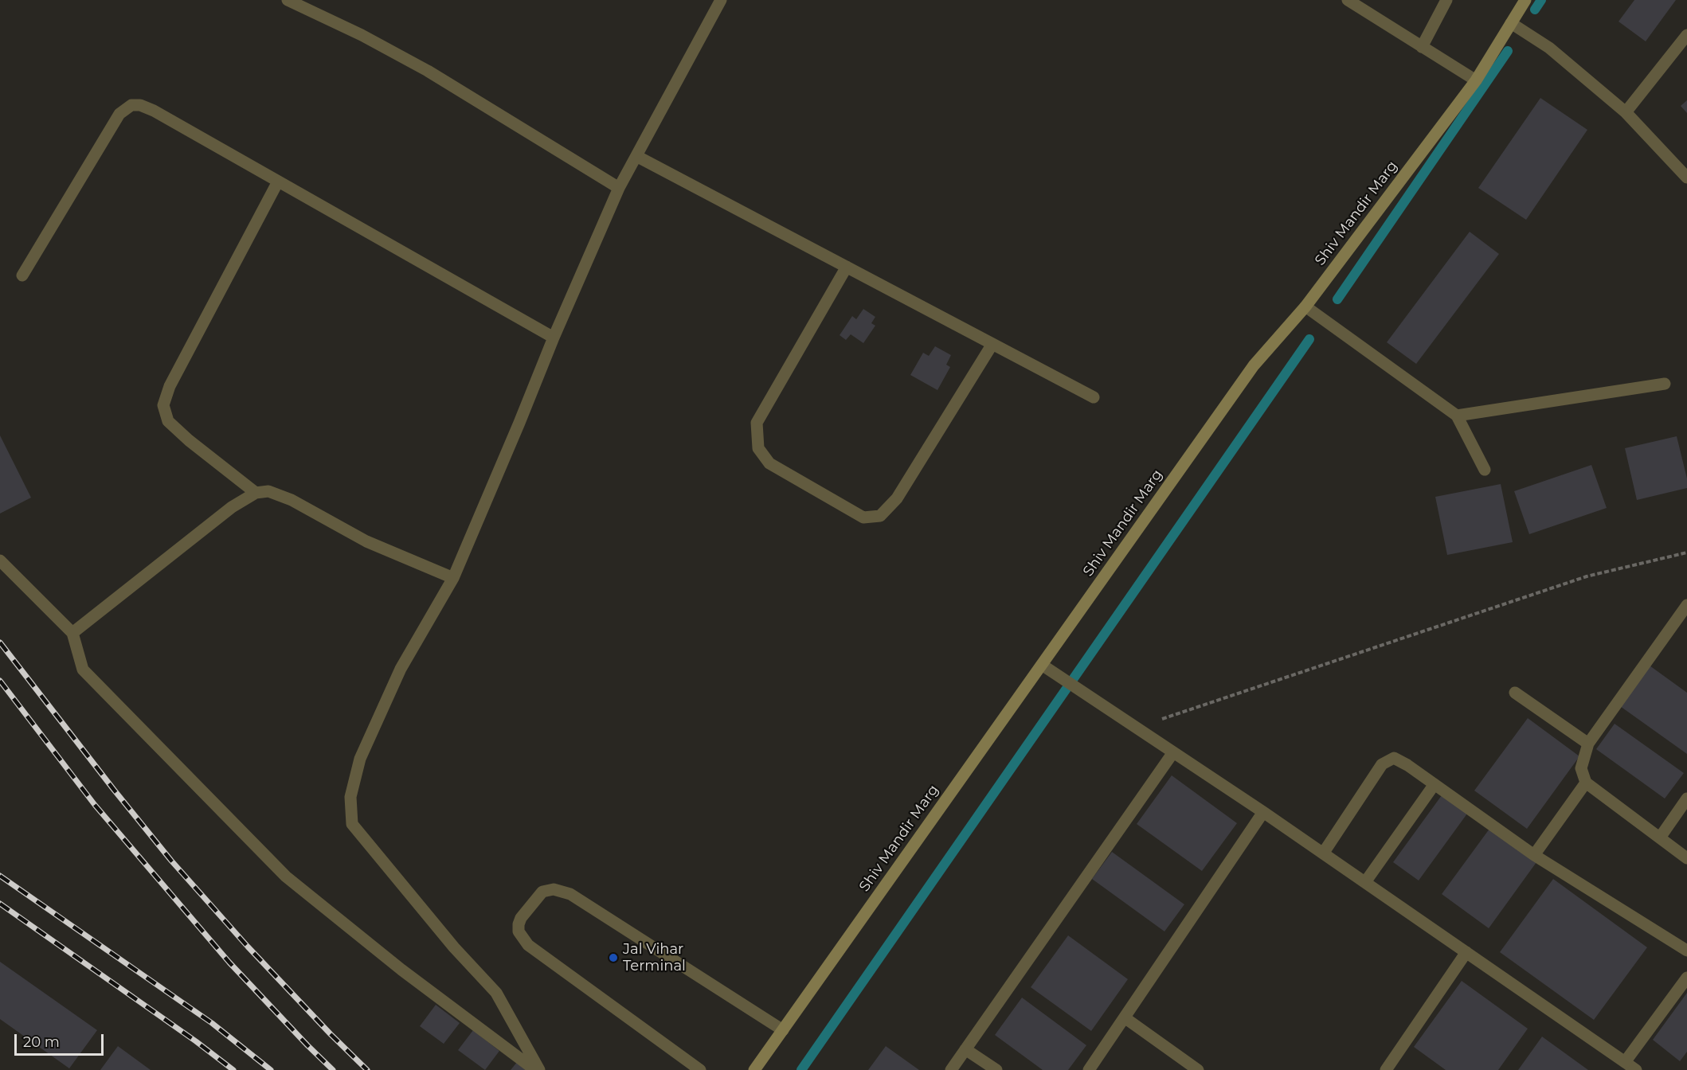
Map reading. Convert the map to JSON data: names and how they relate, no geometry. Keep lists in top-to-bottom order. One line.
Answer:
{"streets":{"street":["Shiv Mandir Marg"]},"places":["Jal Vihar Terminal"],"scale_bar":"20 m"}
